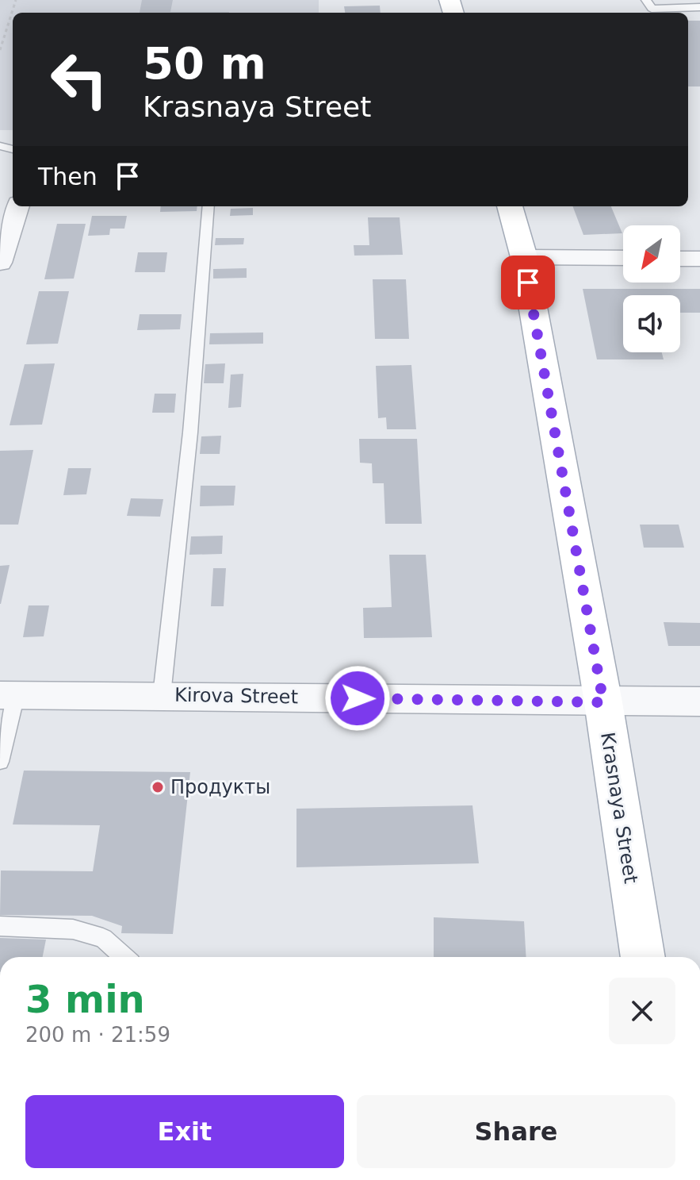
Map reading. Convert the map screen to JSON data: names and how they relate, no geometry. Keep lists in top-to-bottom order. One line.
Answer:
{"streets":{"main road":["Krasnaya Street"],"street":["Kirova Street"]},"crossings":[["Kirova Street","Krasnaya Street"]],"places":["Продукты"],"north":"bottom left","page":{"turn":["50 m","Krasnaya Street"],"then":"Then","heading":["3 min","200 m · 21:59"],"buttons":["Exit","Share"]}}
